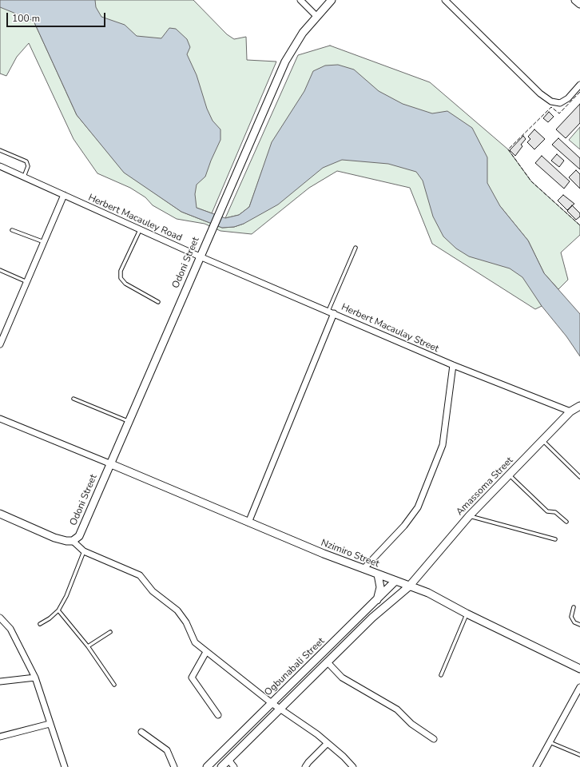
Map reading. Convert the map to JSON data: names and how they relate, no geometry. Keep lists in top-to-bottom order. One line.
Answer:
{"streets":{"street":["Herbert Macauley Road","Odoni Street","Herbert Macaulay Street","Amassoma Street","Nzimiro Street","Ogbunabali Street"]},"crossings":[["Herbert Macauley Road","Odoni Street"],["Herbert Macauley Road","Herbert Macaulay Street"],["Odoni Street","Herbert Macaulay Street"],["Odoni Street","Nzimiro Street"],["Herbert Macaulay Street","Amassoma Street"],["Amassoma Street","Nzimiro Street"],["Amassoma Street","Ogbunabali Street"],["Nzimiro Street","Ogbunabali Street"]],"scale_bar":"100 m"}
